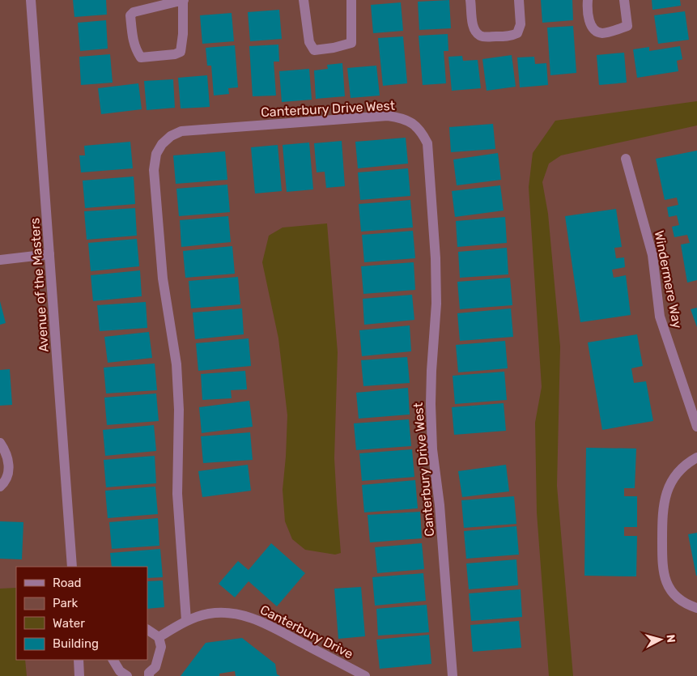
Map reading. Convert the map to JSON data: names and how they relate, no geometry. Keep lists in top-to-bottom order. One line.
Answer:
{"streets":{"street":["Canterbury Drive West","Windermere Way","Avenue of the Masters","Canterbury Drive"]},"crossings":[["Canterbury Drive West","Canterbury Drive"]],"legend":["Road","Park","Water","Building"],"north":"right"}
